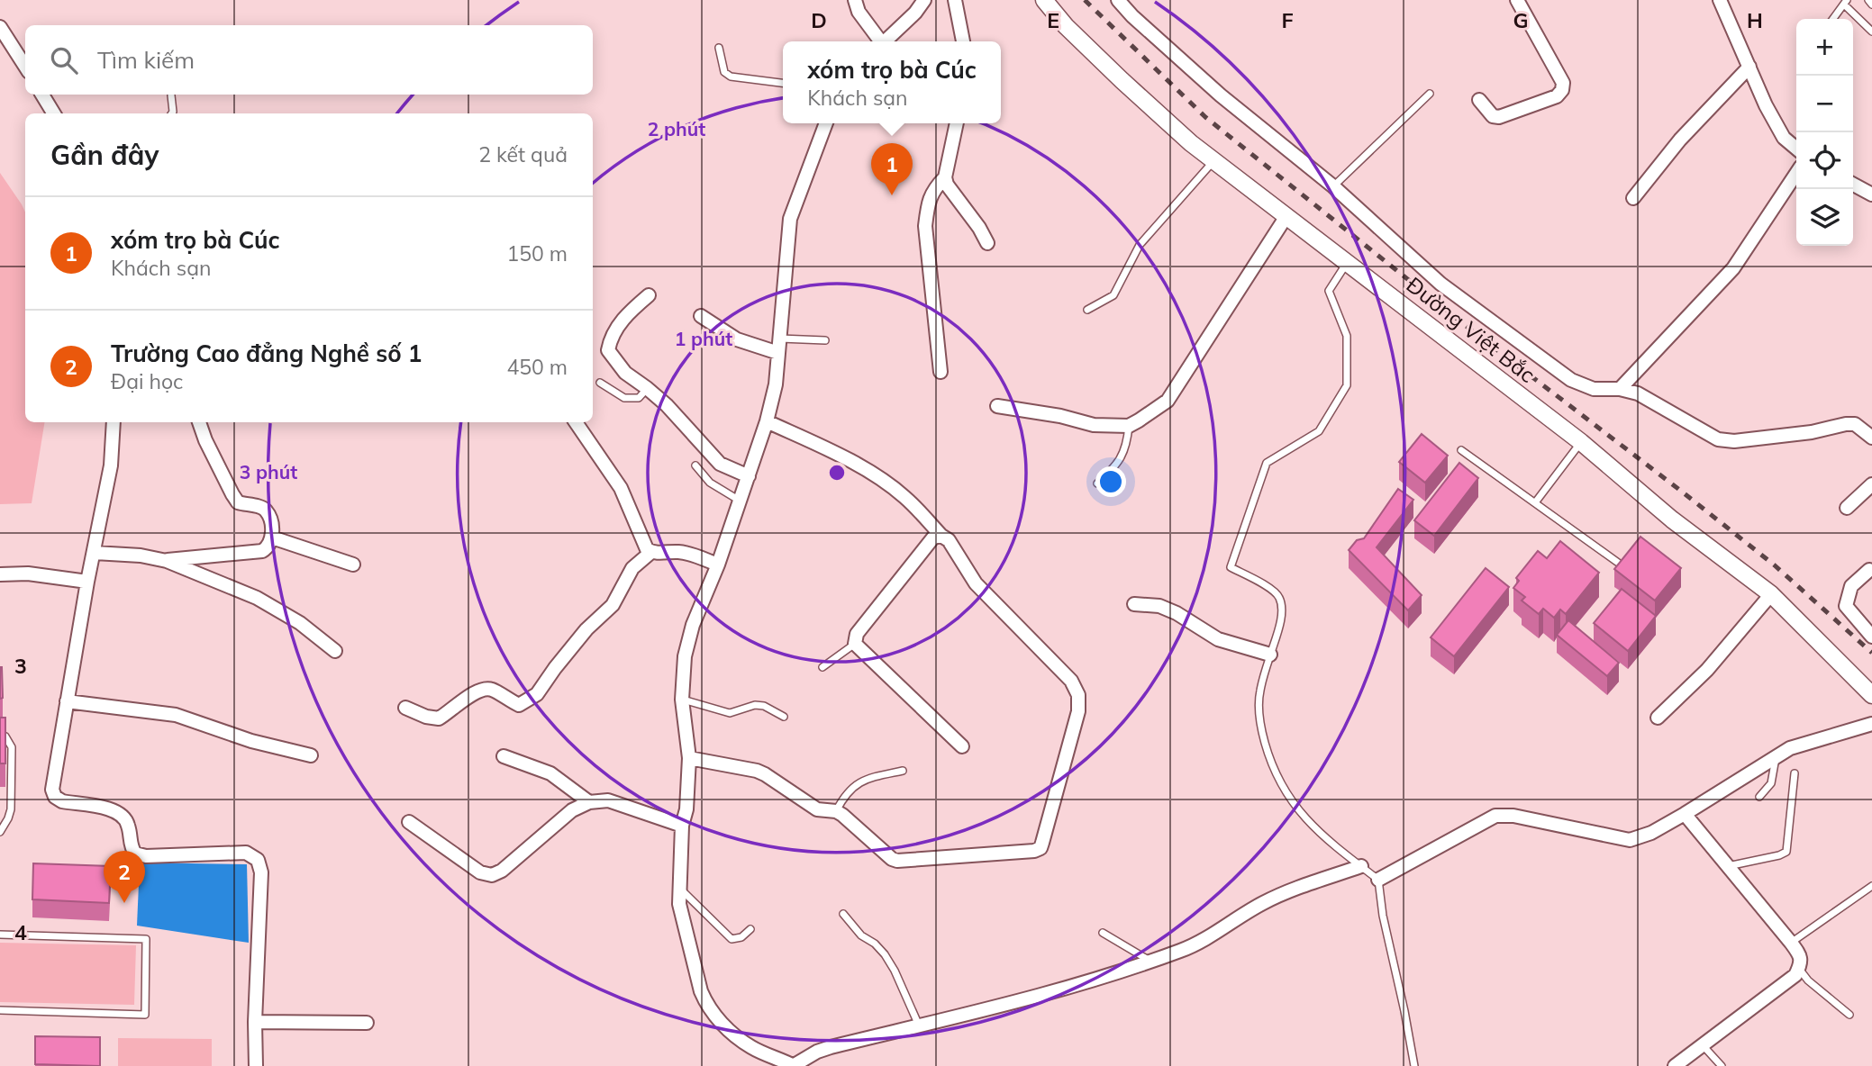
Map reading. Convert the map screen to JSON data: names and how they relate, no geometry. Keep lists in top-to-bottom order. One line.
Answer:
{"streets":{"street":["Đường Việt Bắc"]},"page":{"map_buttons":["+","−"],"search":"Tìm kiếm","popup":["xóm trọ bà Cúc","Khách sạn"],"heading":["Gần đây","2 kết quả"],"pins":["1","2"],"list":[{"mark":"1","name":"xóm trọ bà Cúc","note":"Khách sạn","value":"150 m"},{"mark":"2","name":"Trường Cao đẳng Nghề số 1","note":"Đại học","value":"450 m"}]},"grid":{"columns":["D","E","F","G","H"],"rows":["3","4"]},"rings":["2 phút","1 phút","3 phút"]}
